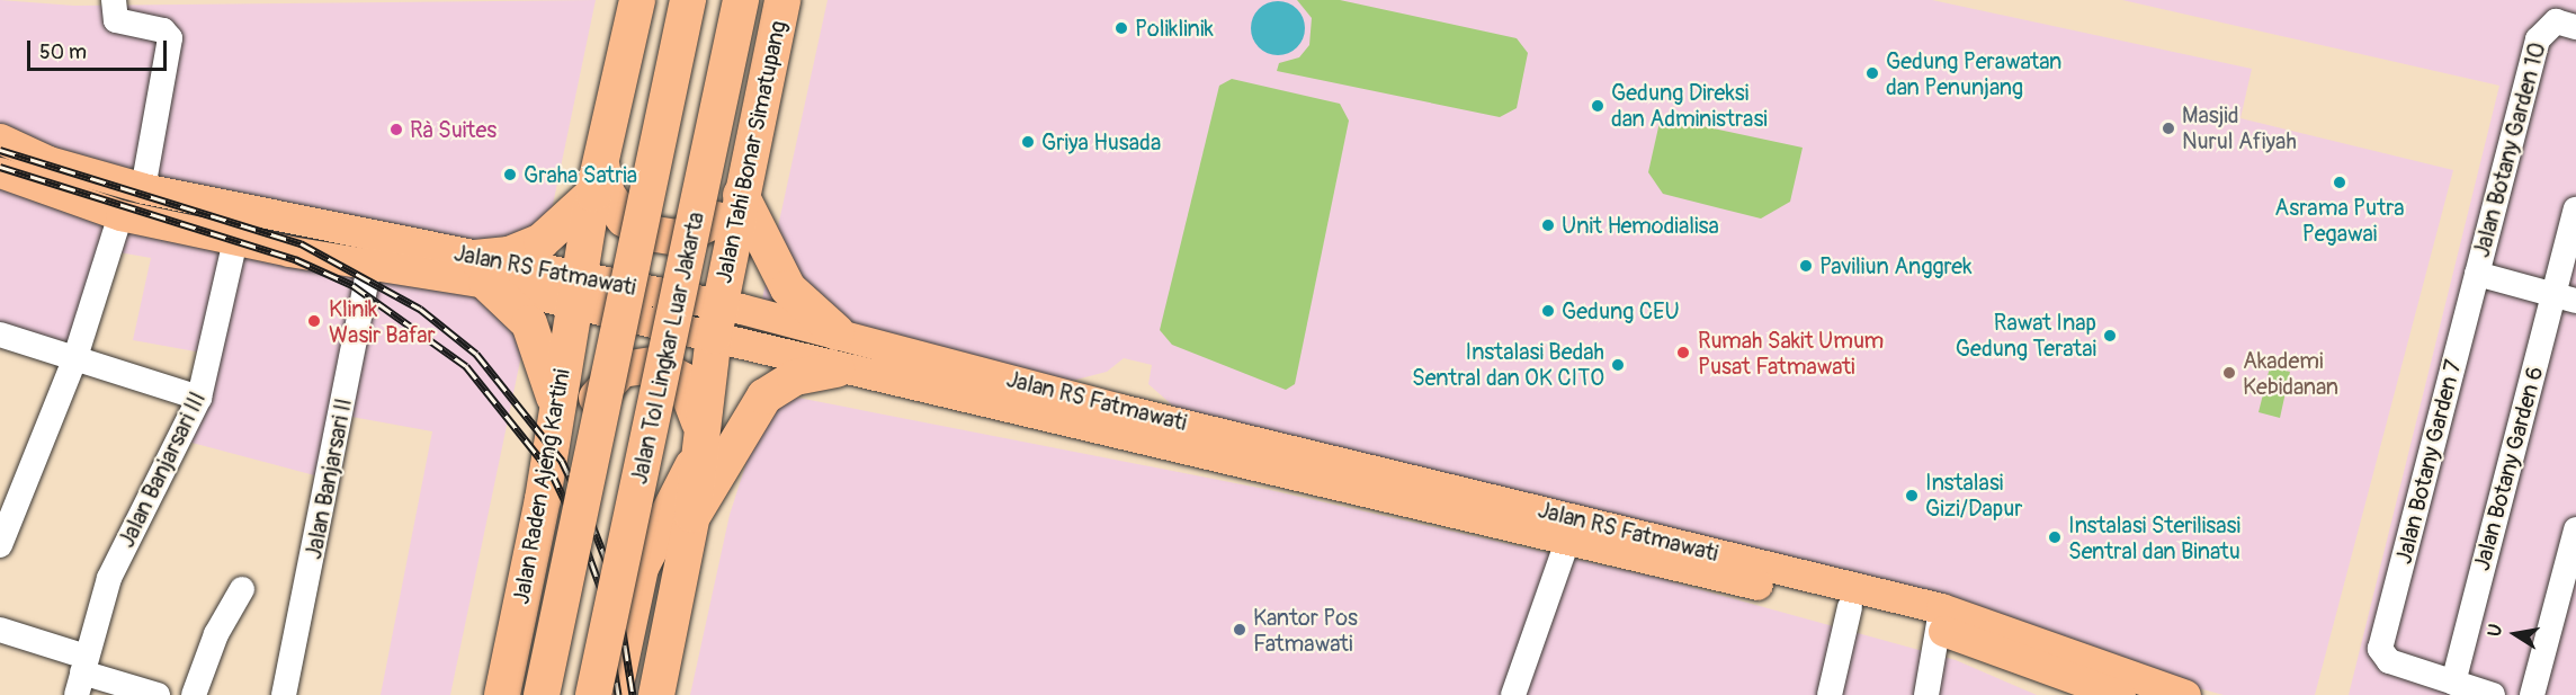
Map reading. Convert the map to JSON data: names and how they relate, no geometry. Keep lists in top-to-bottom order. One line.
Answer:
{"streets":{"highway":["Jalan Tahi Bonar Simatupang","Jalan Tol Lingkar Luar Jakarta","Jalan Raden Ajeng Kartini"],"main road":["Jalan RS Fatmawati"],"street":["Jalan Botany Garden 10","Jalan Botany Garden 7","Jalan Botany Garden 6","Jalan Banjarsari III","Jalan Banjarsari II"]},"crossings":[["Jalan Botany Garden 10","Jalan Botany Garden 7"],["Jalan Tahi Bonar Simatupang","Jalan RS Fatmawati"],["Jalan RS Fatmawati","Jalan Banjarsari III"],["Jalan RS Fatmawati","Jalan Banjarsari II"],["Jalan RS Fatmawati","Jalan Raden Ajeng Kartini"],["Jalan Botany Garden 7","Jalan Botany Garden 6"]],"places":["Poliklinik","Gedung Perawatan dan Penunjang","Gedung Direksi dan Administrasi","Masjid Nurul Afiyah","Rà Suites","Griya Husada","Graha Satria","Asrama Putra Pegawai","Unit Hemodialisa","Paviliun Anggrek","Gedung CEU","Klinik Wasir Bafar","Rawat Inap Gedung Teratai","Rumah Sakit Umum Pusat Fatmawati","Instalasi Bedah Sentral dan OK CITO","Akademi Kebidanan","Instalasi Gizi/Dapur","Instalasi Sterilisasi Sentral dan Binatu","Kantor Pos Fatmawati"],"scale_bar":"50 m","north":"left"}
